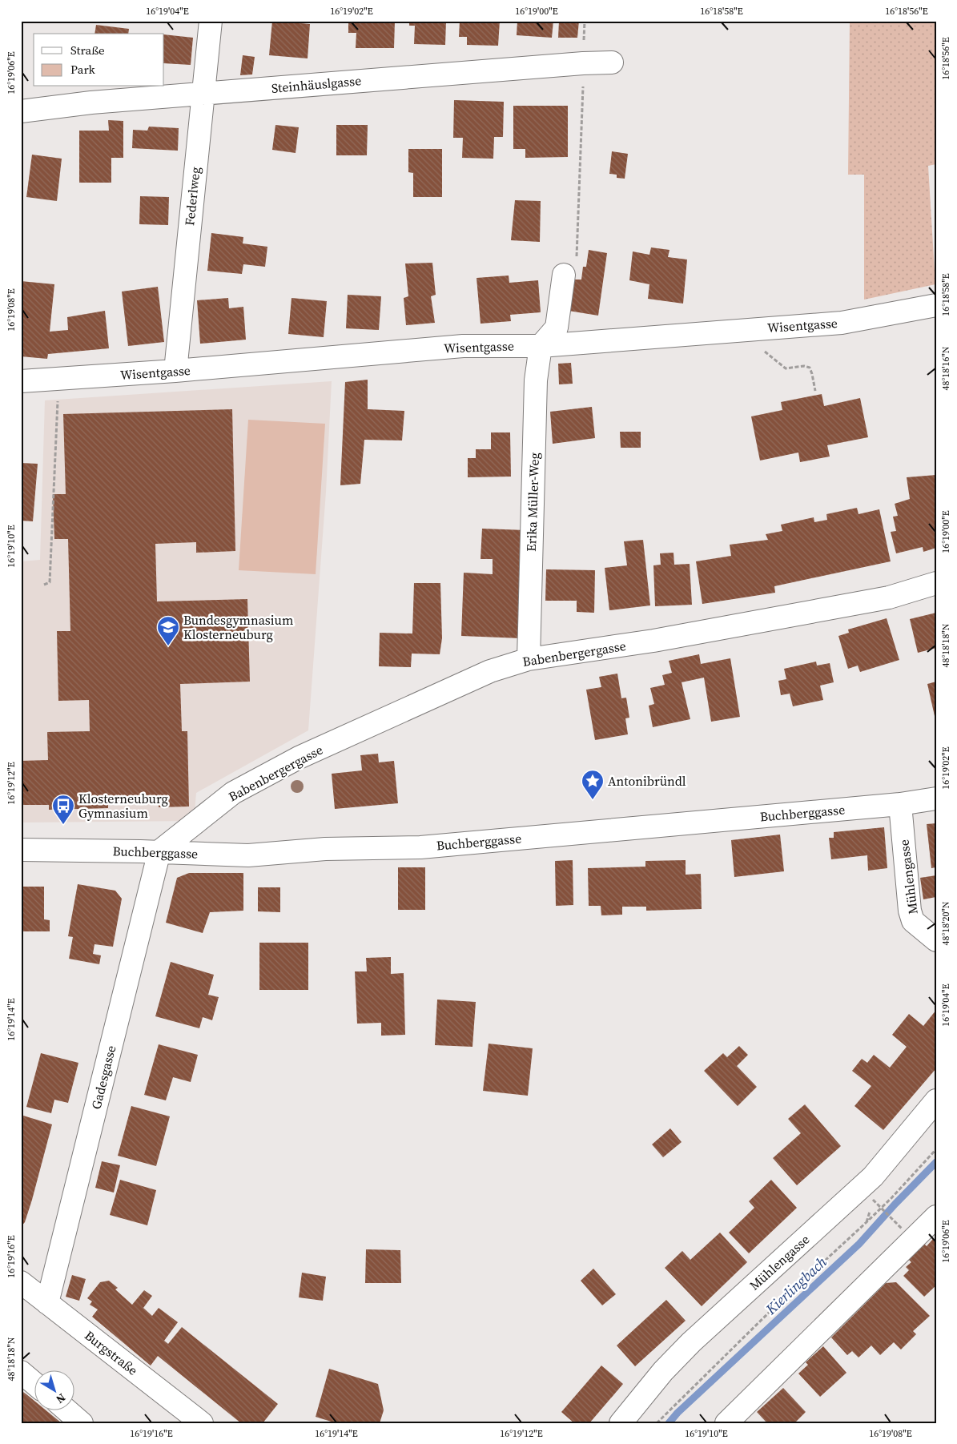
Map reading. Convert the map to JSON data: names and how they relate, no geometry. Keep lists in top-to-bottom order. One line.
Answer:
{"streets":{"street":["Steinhäuslgasse","Federlweg","Wisentgasse","Erika Müller-Weg","Babenbergergasse","Buchberggasse","Mühlengasse","Gadesgasse","Burgstraße"]},"crossings":[["Steinhäuslgasse","Federlweg"],["Federlweg","Wisentgasse"],["Wisentgasse","Erika Müller-Weg"],["Erika Müller-Weg","Babenbergergasse"],["Babenbergergasse","Buchberggasse"],["Babenbergergasse","Gadesgasse"],["Buchberggasse","Mühlengasse"],["Buchberggasse","Gadesgasse"],["Gadesgasse","Burgstraße"]],"water":["Kierlingbach"],"places":{"school or university":["Bundesgymnasium Klosterneuburg"],"place":["Antonibründl"],"bus stop":["Klosterneuburg Gymnasium"]},"legend":["Straße","Park"],"north":"bottom right","coordinates":["16°19'04\"E","16°19'02\"E","16°19'00\"E","16°18'58\"E","16°18'56\"E","16°19'06\"E","16°19'08\"E","48°18'16\"N","16°19'10\"E","48°18'18\"N","16°19'12\"E","48°18'20\"N","16°19'14\"E","16°19'16\"E"]}
